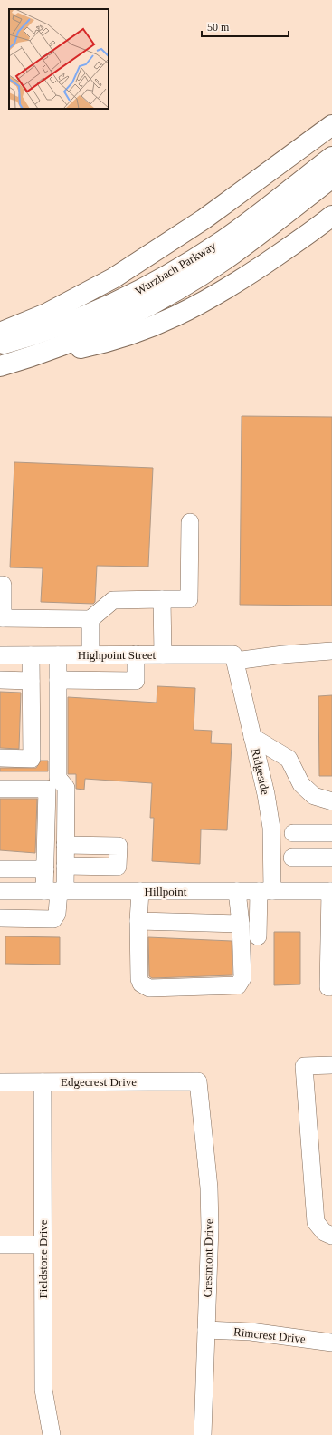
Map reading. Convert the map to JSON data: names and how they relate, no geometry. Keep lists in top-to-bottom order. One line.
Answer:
{"streets":{"highway":["Wurzbach Parkway"],"street":["Highpoint Street","Ridgeside","Hillpoint","Edgecrest Drive","Crestmont Drive","Fieldstone Drive","Rimcrest Drive"]},"crossings":[["Highpoint Street","Ridgeside"],["Ridgeside","Hillpoint"],["Edgecrest Drive","Crestmont Drive"],["Edgecrest Drive","Fieldstone Drive"],["Crestmont Drive","Rimcrest Drive"]],"scale_bar":"50 m"}
